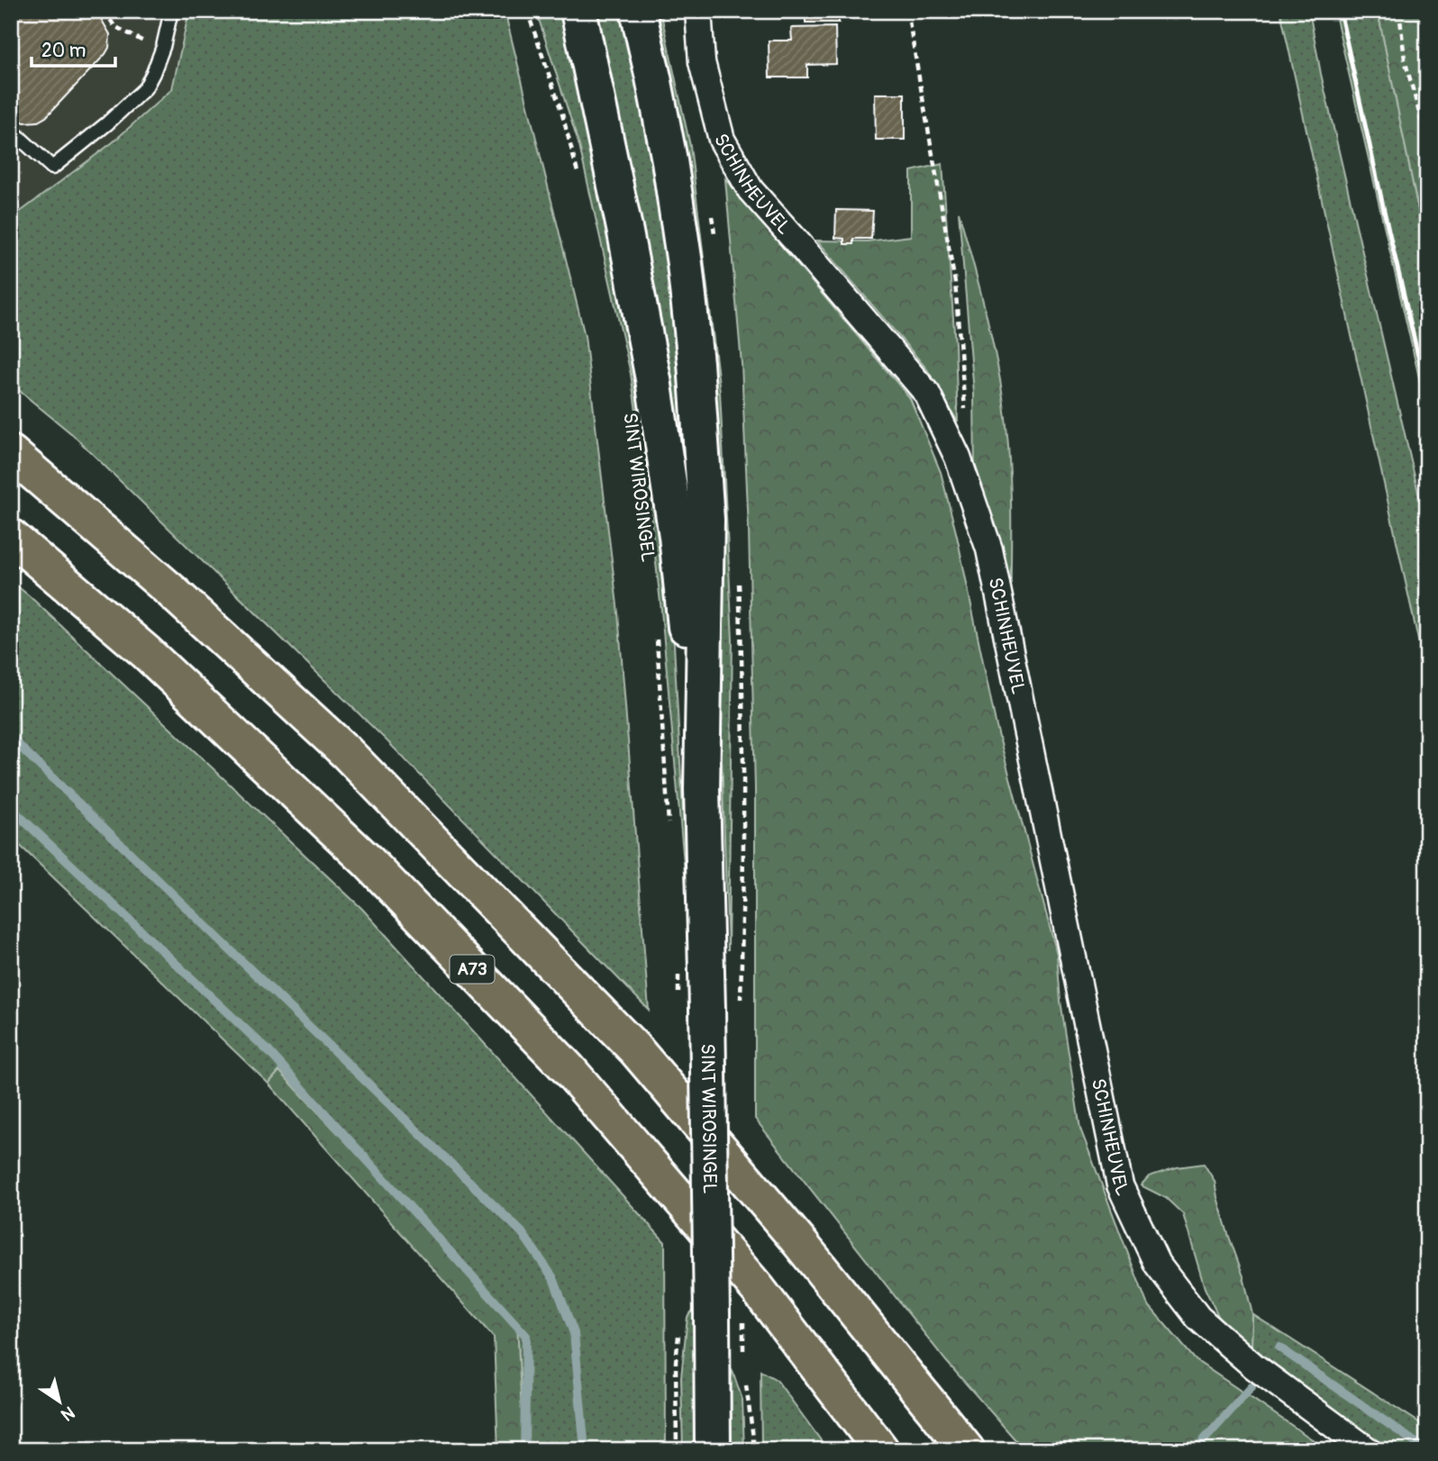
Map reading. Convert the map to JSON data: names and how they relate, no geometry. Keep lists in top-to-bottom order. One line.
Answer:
{"streets":{"highway":["A73"],"main road":["SINT WIROSINGEL"],"street":["SCHINHEUVEL"]},"scale_bar":"20 m","north":"bottom right"}
